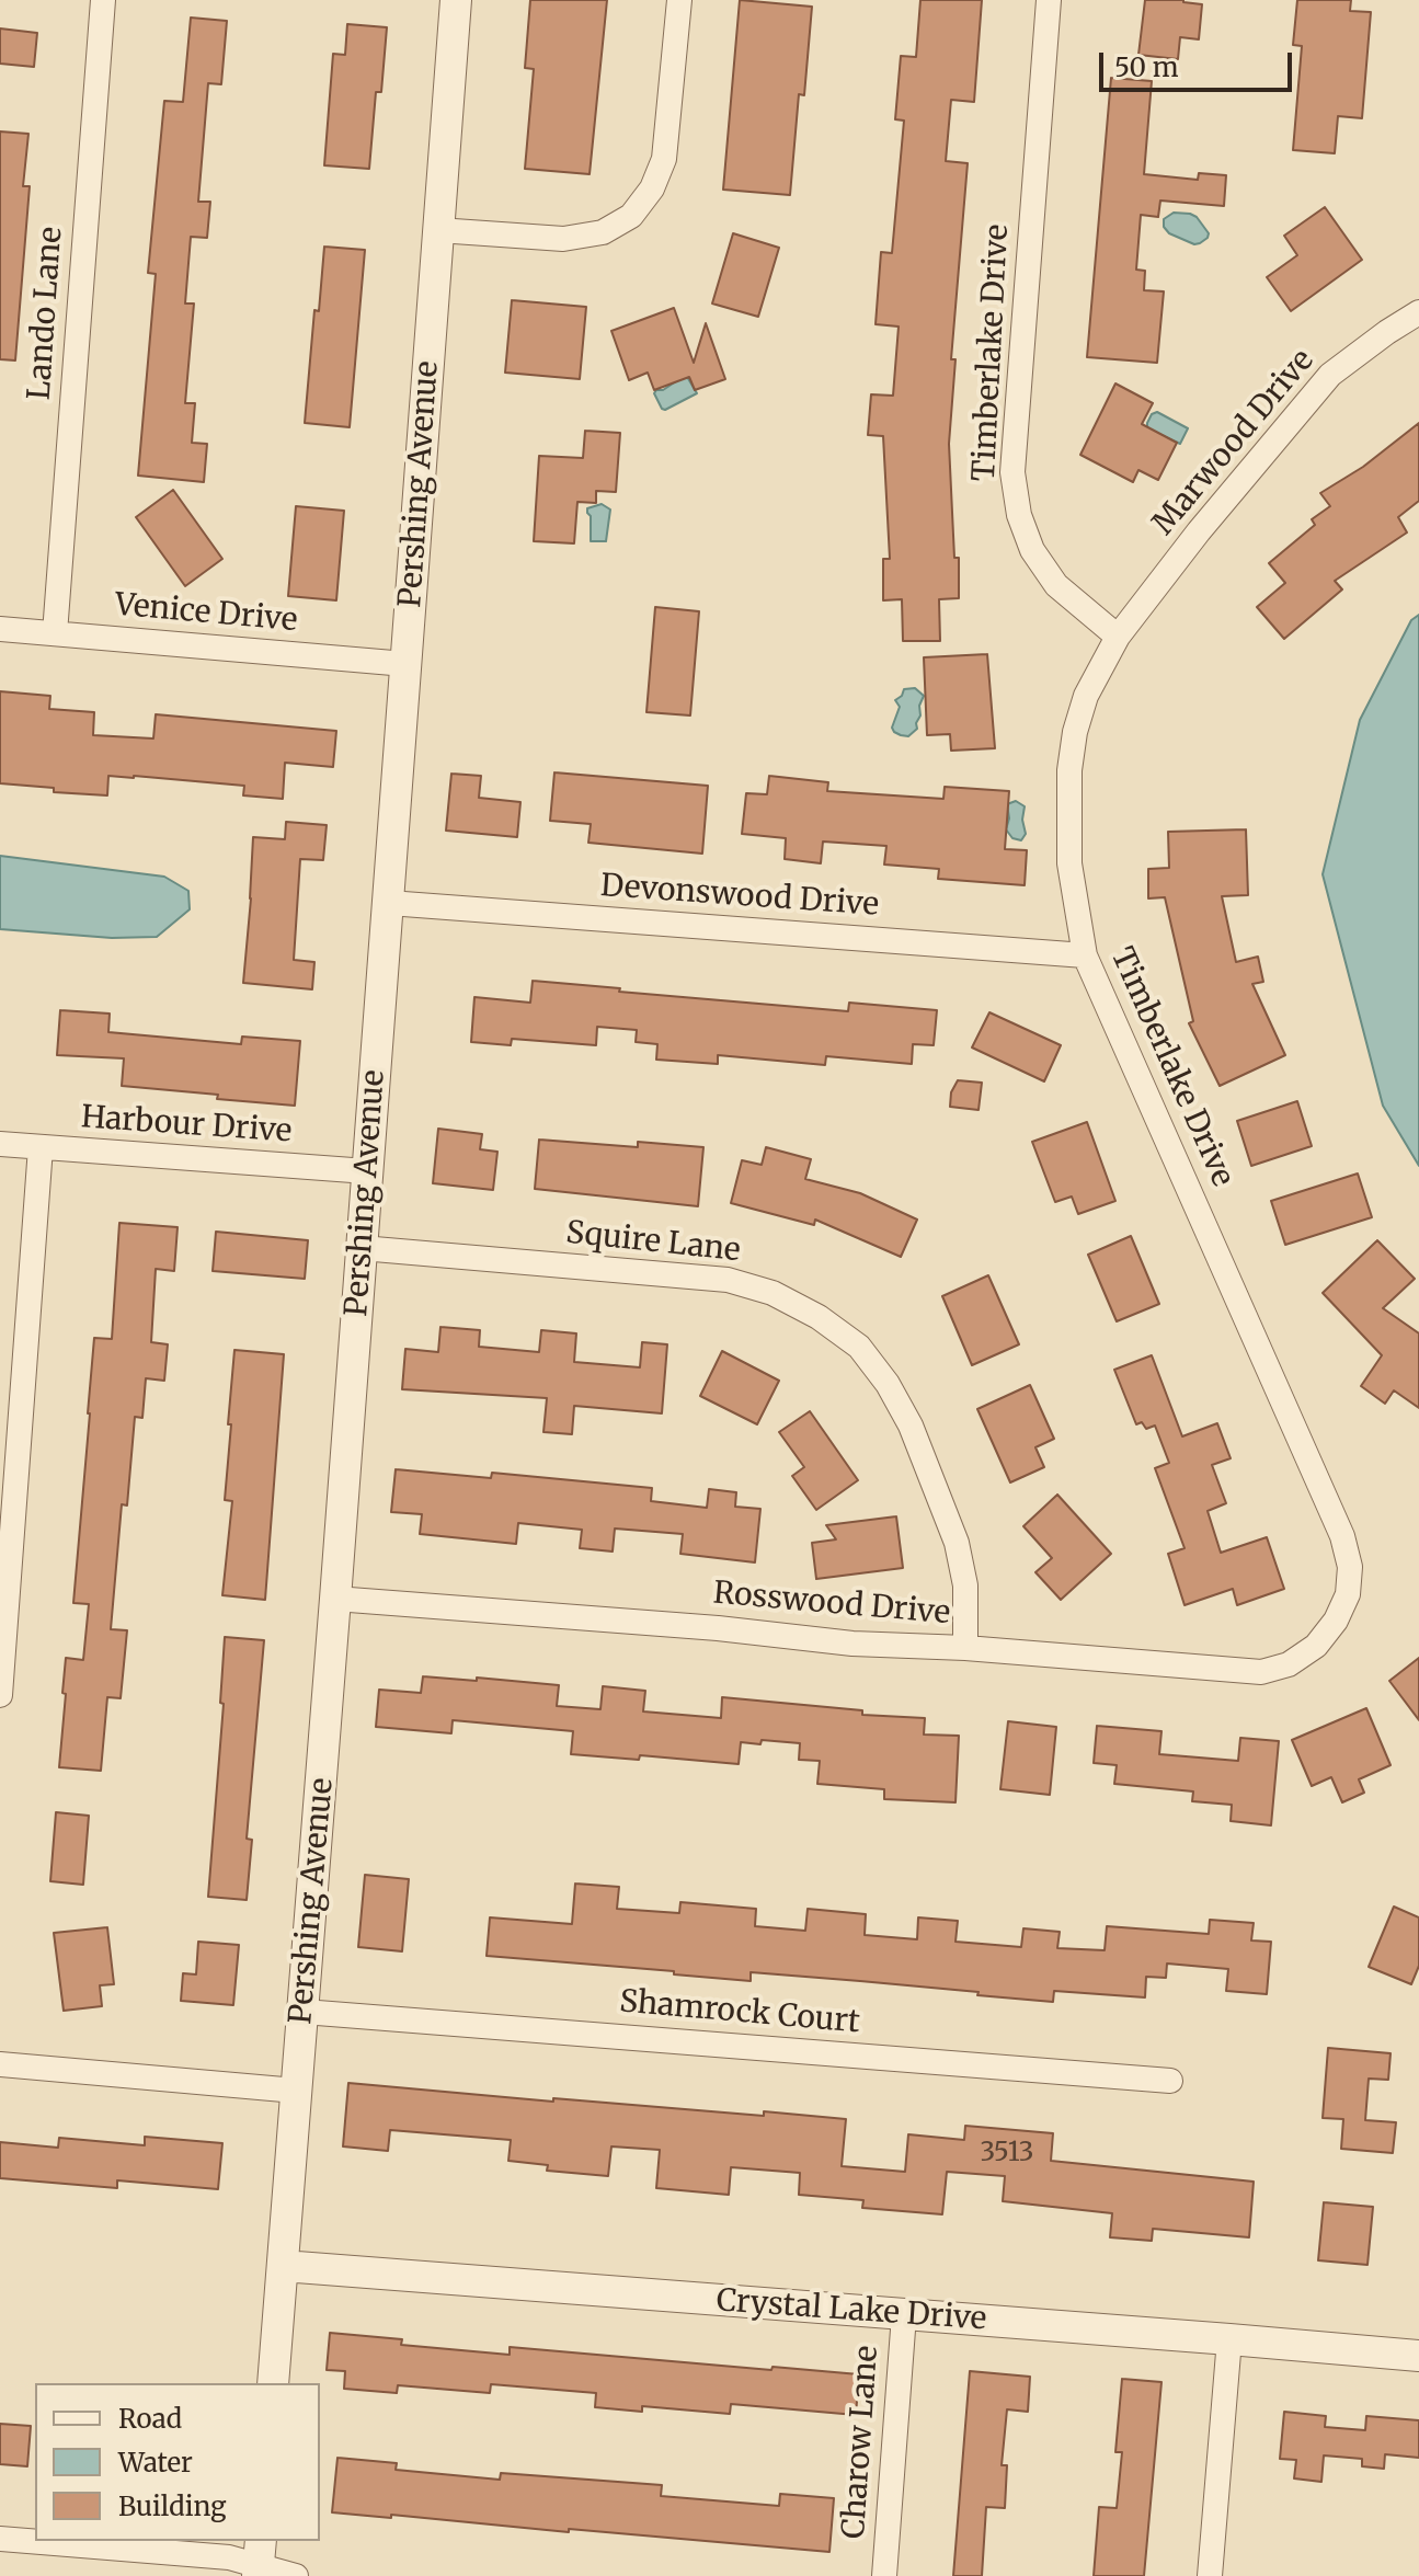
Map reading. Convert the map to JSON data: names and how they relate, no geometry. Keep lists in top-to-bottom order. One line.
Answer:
{"streets":{"street":["Lando Lane","Timberlake Drive","Marwood Drive","Pershing Avenue","Venice Drive","Devonswood Drive","Harbour Drive","Squire Lane","Rosswood Drive","Shamrock Court","Crystal Lake Drive","Charow Lane"]},"crossings":[["Lando Lane","Venice Drive"],["Timberlake Drive","Marwood Drive"],["Timberlake Drive","Devonswood Drive"],["Timberlake Drive","Rosswood Drive"],["Pershing Avenue","Venice Drive"],["Pershing Avenue","Devonswood Drive"],["Pershing Avenue","Harbour Drive"],["Pershing Avenue","Squire Lane"],["Pershing Avenue","Rosswood Drive"],["Pershing Avenue","Shamrock Court"],["Pershing Avenue","Crystal Lake Drive"],["Squire Lane","Rosswood Drive"],["Crystal Lake Drive","Charow Lane"]],"house_numbers":["3513"],"legend":["Road","Water","Building"],"scale_bar":"50 m"}
